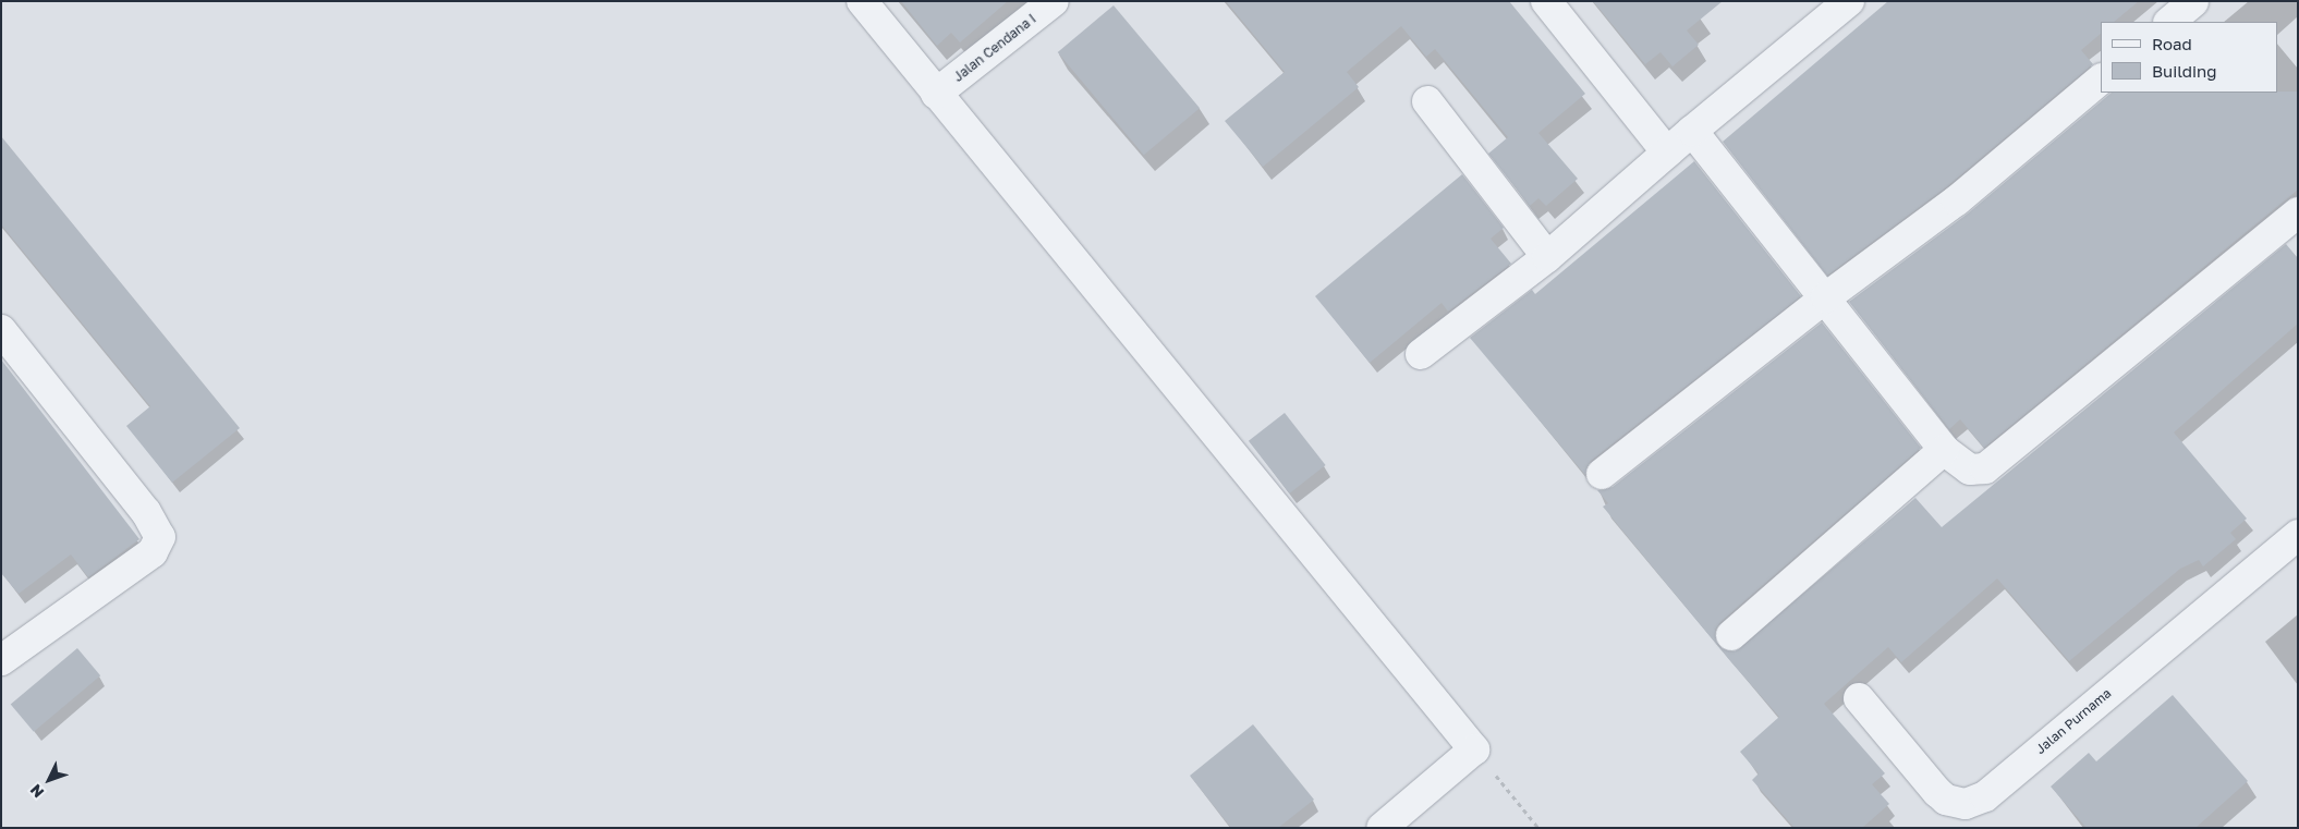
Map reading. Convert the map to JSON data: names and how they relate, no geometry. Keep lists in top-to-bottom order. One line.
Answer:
{"streets":{"street":["Jalan Cendana I","Jalan Purnama"]},"legend":["Road","Building"],"north":"bottom left"}
